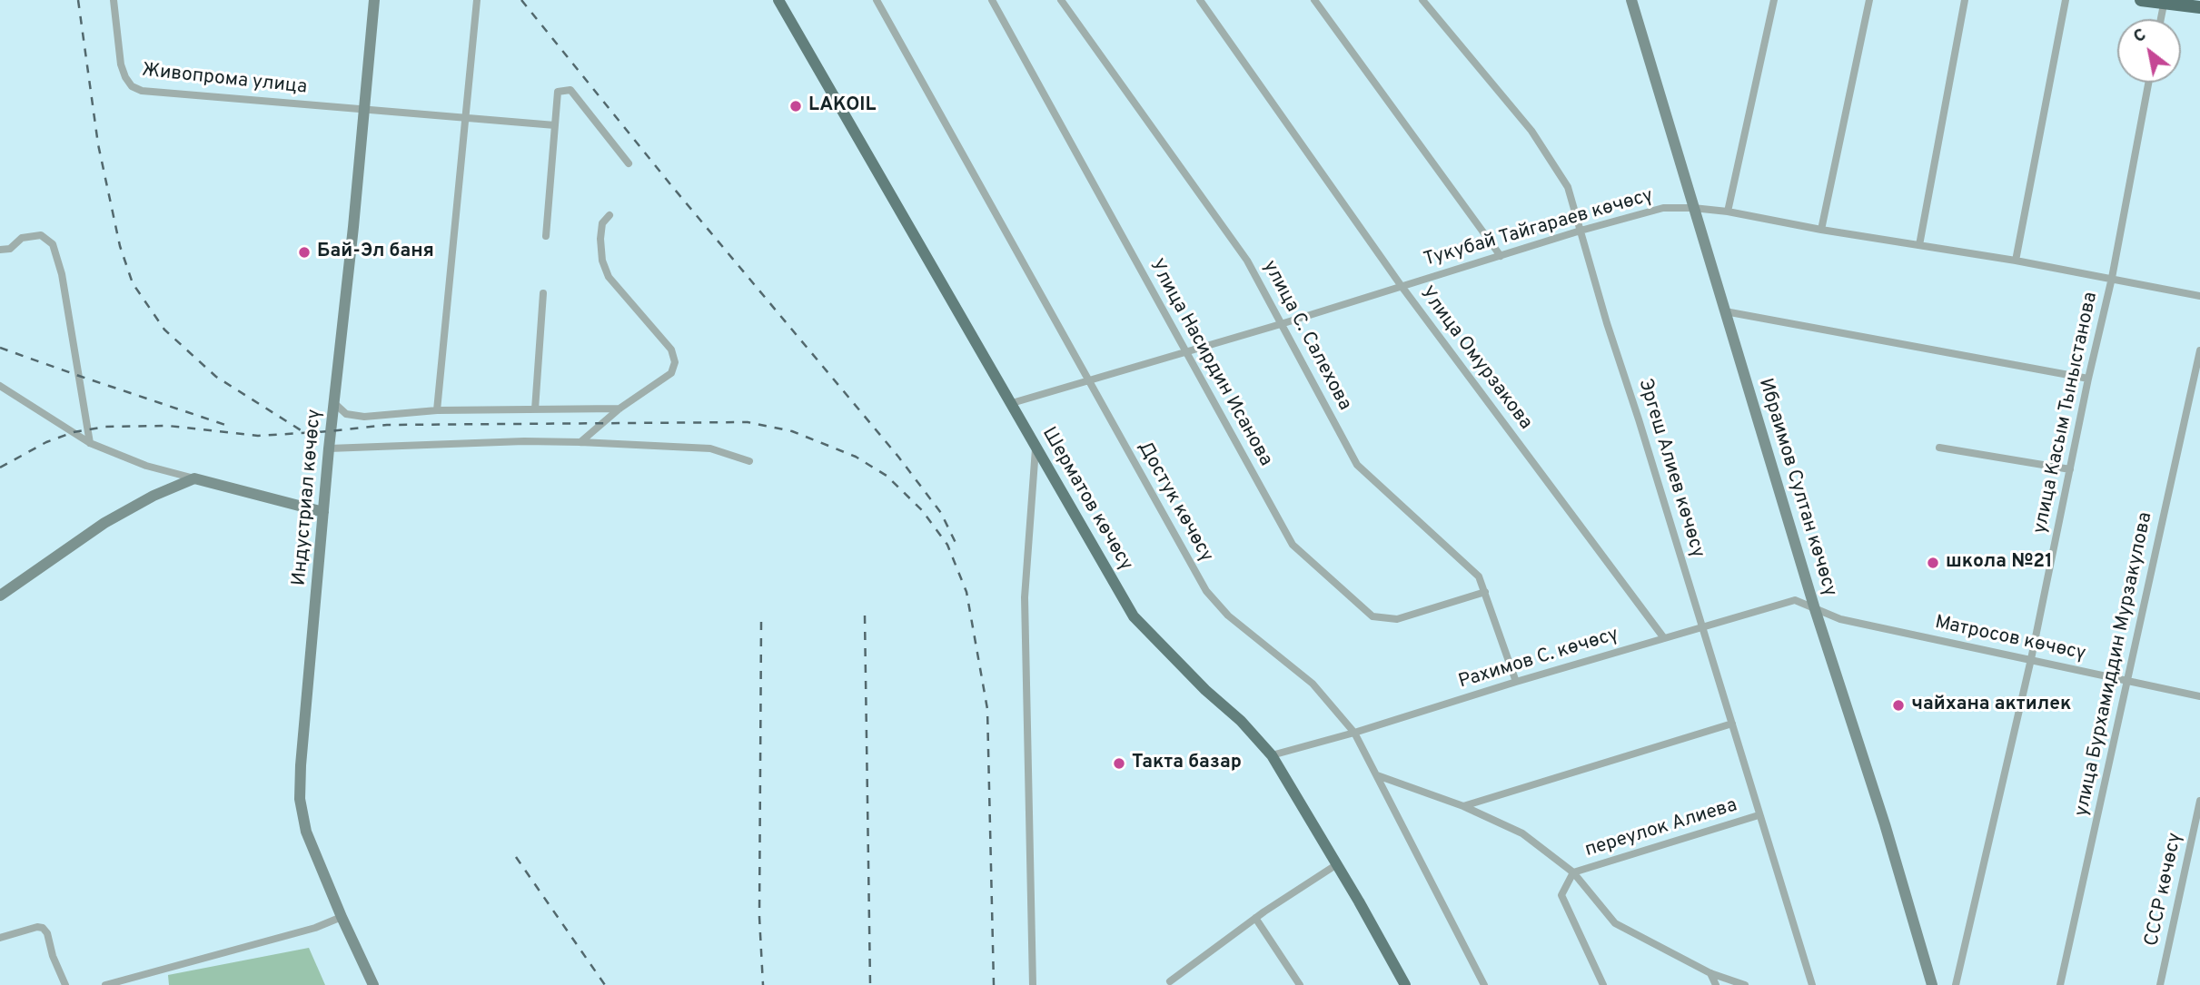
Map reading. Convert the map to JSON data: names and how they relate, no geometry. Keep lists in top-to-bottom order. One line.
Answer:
{"streets":{"main road":["Ибраимов Султан көчөсү","Индустриал көчөсү","Шерматов көчөсү"],"street":["Живопрома улица","Тукубай Тайгараев көчөсү","улица С. Салехова","Улица Омурзакова","Улица Насирдин Исанова","улица Касым Тыныстанова","Эргеш Алиев көчөсү","Достук көчөсү","Матросов көчөсү","Рахимов С. көчөсү","улица Бурхамиддин Мурзакулова","переулок Алиева","СССР көчөсү"]},"crossings":[["Живопрома улица","Индустриал көчөсү"],["Тукубай Тайгараев көчөсү","улица С. Салехова"],["Тукубай Тайгараев көчөсү","Улица Омурзакова"],["Тукубай Тайгараев көчөсү","Улица Насирдин Исанова"],["Тукубай Тайгараев көчөсү","улица Касым Тыныстанова"],["Тукубай Тайгараев көчөсү","Эргеш Алиев көчөсү"],["Тукубай Тайгараев көчөсү","Ибраимов Султан көчөсү"],["Тукубай Тайгараев көчөсү","Шерматов көчөсү"],["Тукубай Тайгараев көчөсү","Достук көчөсү"],["улица С. Салехова","Улица Насирдин Исанова"],["улица С. Салехова","Рахимов С. көчөсү"],["Улица Омурзакова","Рахимов С. көчөсү"],["улица Касым Тыныстанова","Матросов көчөсү"],["Эргеш Алиев көчөсү","Рахимов С. көчөсү"],["Эргеш Алиев көчөсү","переулок Алиева"],["Ибраимов Султан көчөсү","Матросов көчөсү"],["Ибраимов Султан көчөсү","Рахимов С. көчөсү"],["Шерматов көчөсү","Рахимов С. көчөсү"],["Достук көчөсү","Рахимов С. көчөсү"],["Матросов көчөсү","Рахимов С. көчөсү"],["Матросов көчөсү","улица Бурхамиддин Мурзакулова"]],"places":["LAKOIL","Бай-Эл баня","школа №21","чайхана актилек","Такта базар"],"north":"top left"}
